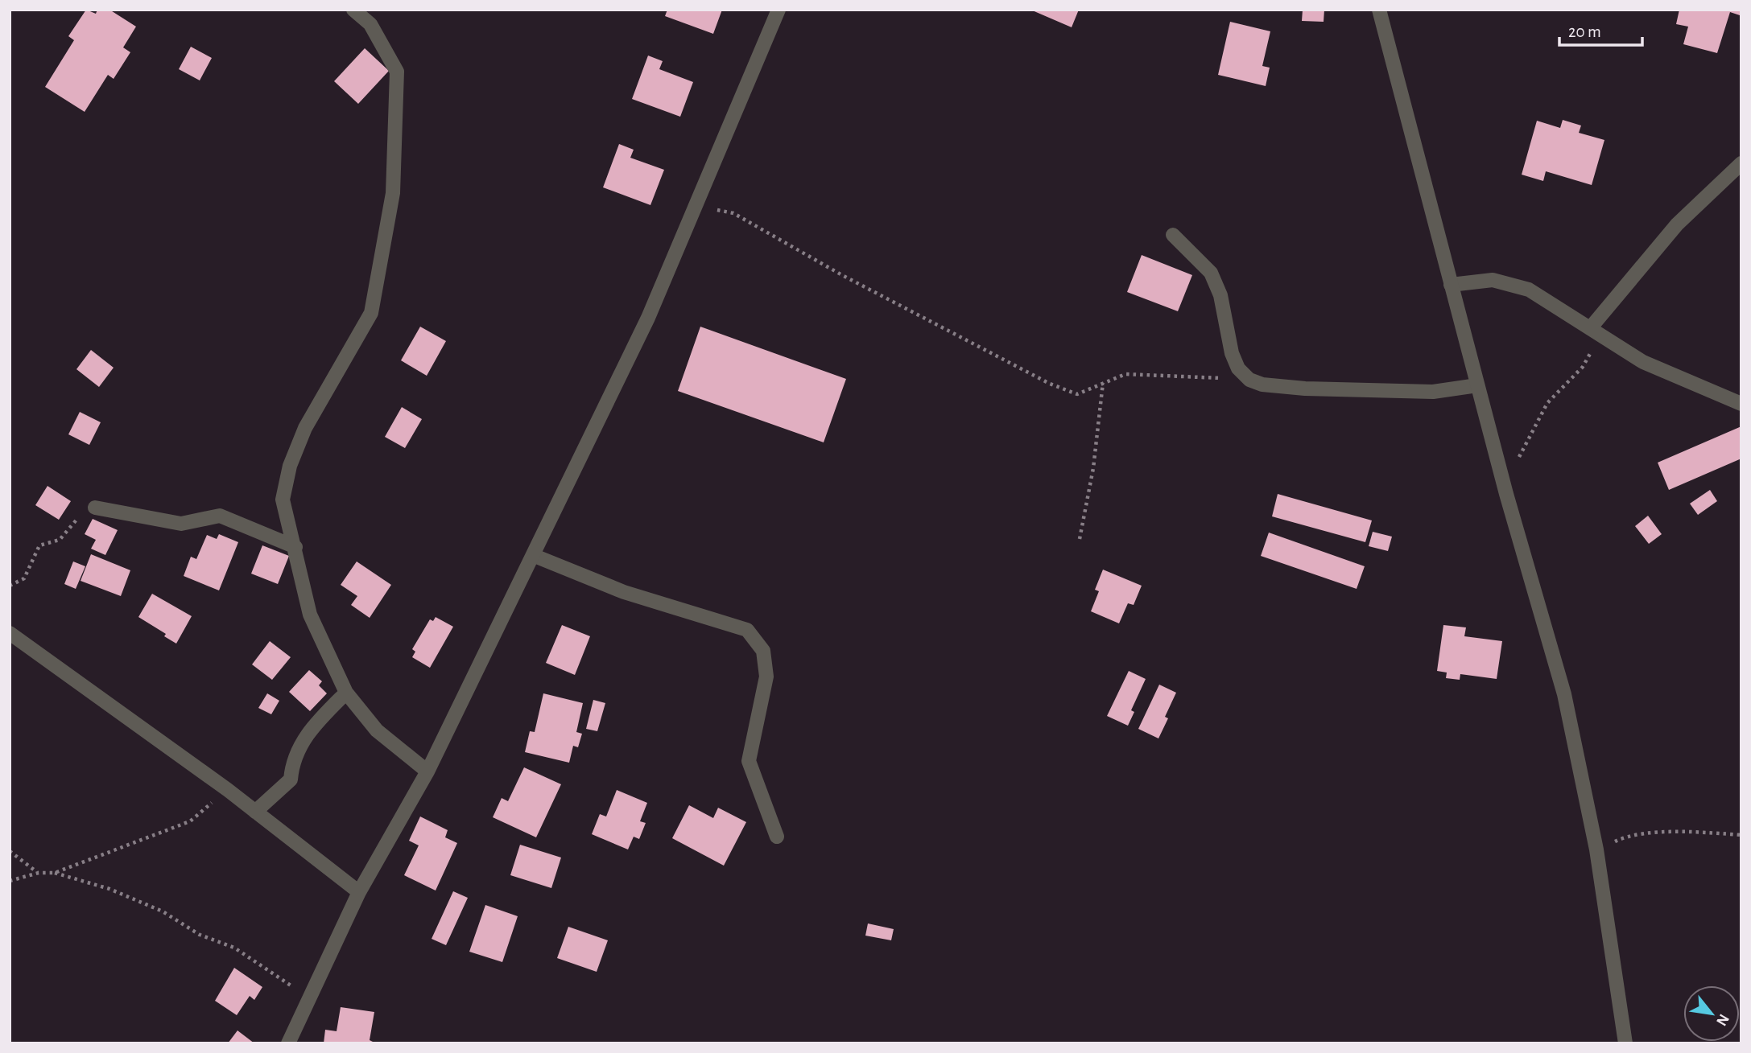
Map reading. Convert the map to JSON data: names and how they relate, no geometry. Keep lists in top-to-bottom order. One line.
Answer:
{"scale_bar":"20 m","north":"bottom right"}
